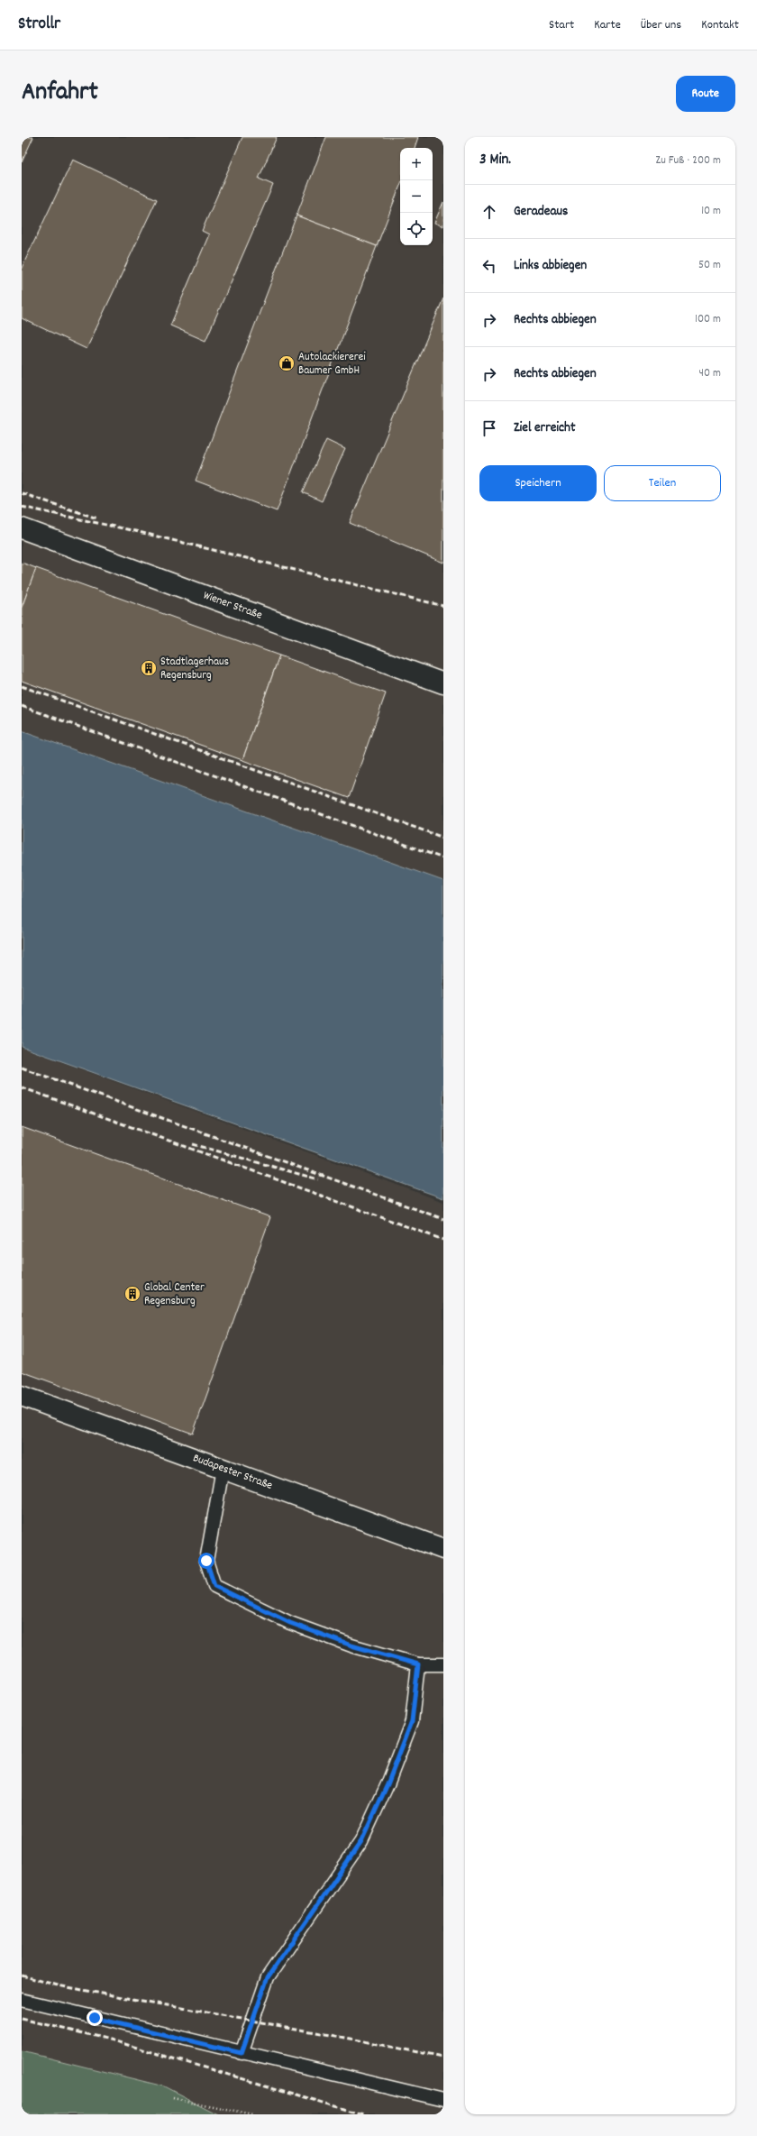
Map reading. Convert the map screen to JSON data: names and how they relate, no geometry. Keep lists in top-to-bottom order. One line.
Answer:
{"streets":{"street":["Wiener Straße","Budapester Straße"]},"places":{"shop":["Autolackiererei Baumer GmbH"],"building":["Stadtlagerhaus Regensburg","Global Center Regensburg"]},"page":{"header":"Strollr","nav":["Start","Karte","Über uns","Kontakt"],"title":"Anfahrt","buttons":["Route",["Speichern","Teilen"]],"heading":["3 Min.","Zu Fuß · 200 m"],"map_buttons":["+","−"],"list":[["Geradeaus","10 m"],["Links abbiegen","50 m"],["Rechts abbiegen","100 m"],["Rechts abbiegen","40 m"],"Ziel erreicht"]}}
